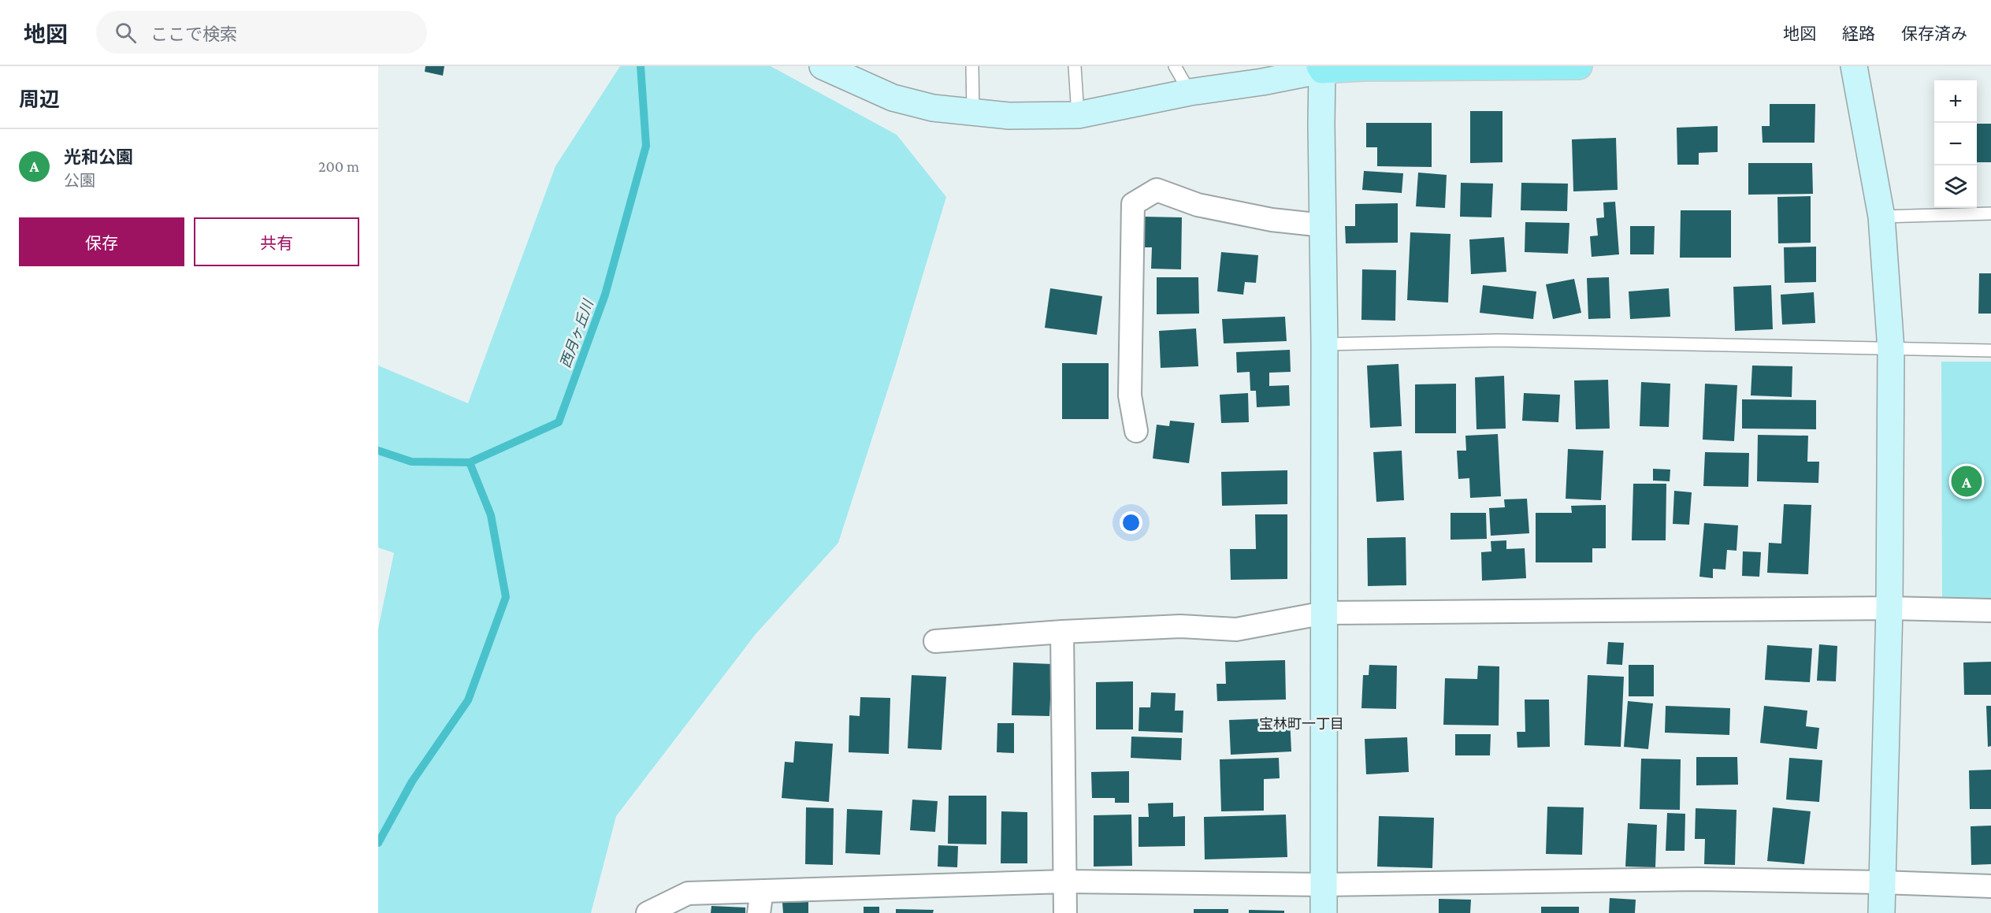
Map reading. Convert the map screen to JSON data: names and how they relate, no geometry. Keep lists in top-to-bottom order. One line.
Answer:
{"districts":["宝林町一丁目"],"water":["西月ヶ丘川"],"page":{"header":"地図","search":"ここで検索","nav":["地図","経路","保存済み"],"heading":"周辺","map_buttons":["+","−"],"list":[{"mark":"A","name":"光和公園","note":"公園","value":"200 m"}],"buttons":["保存","共有"],"pins":"A"}}
